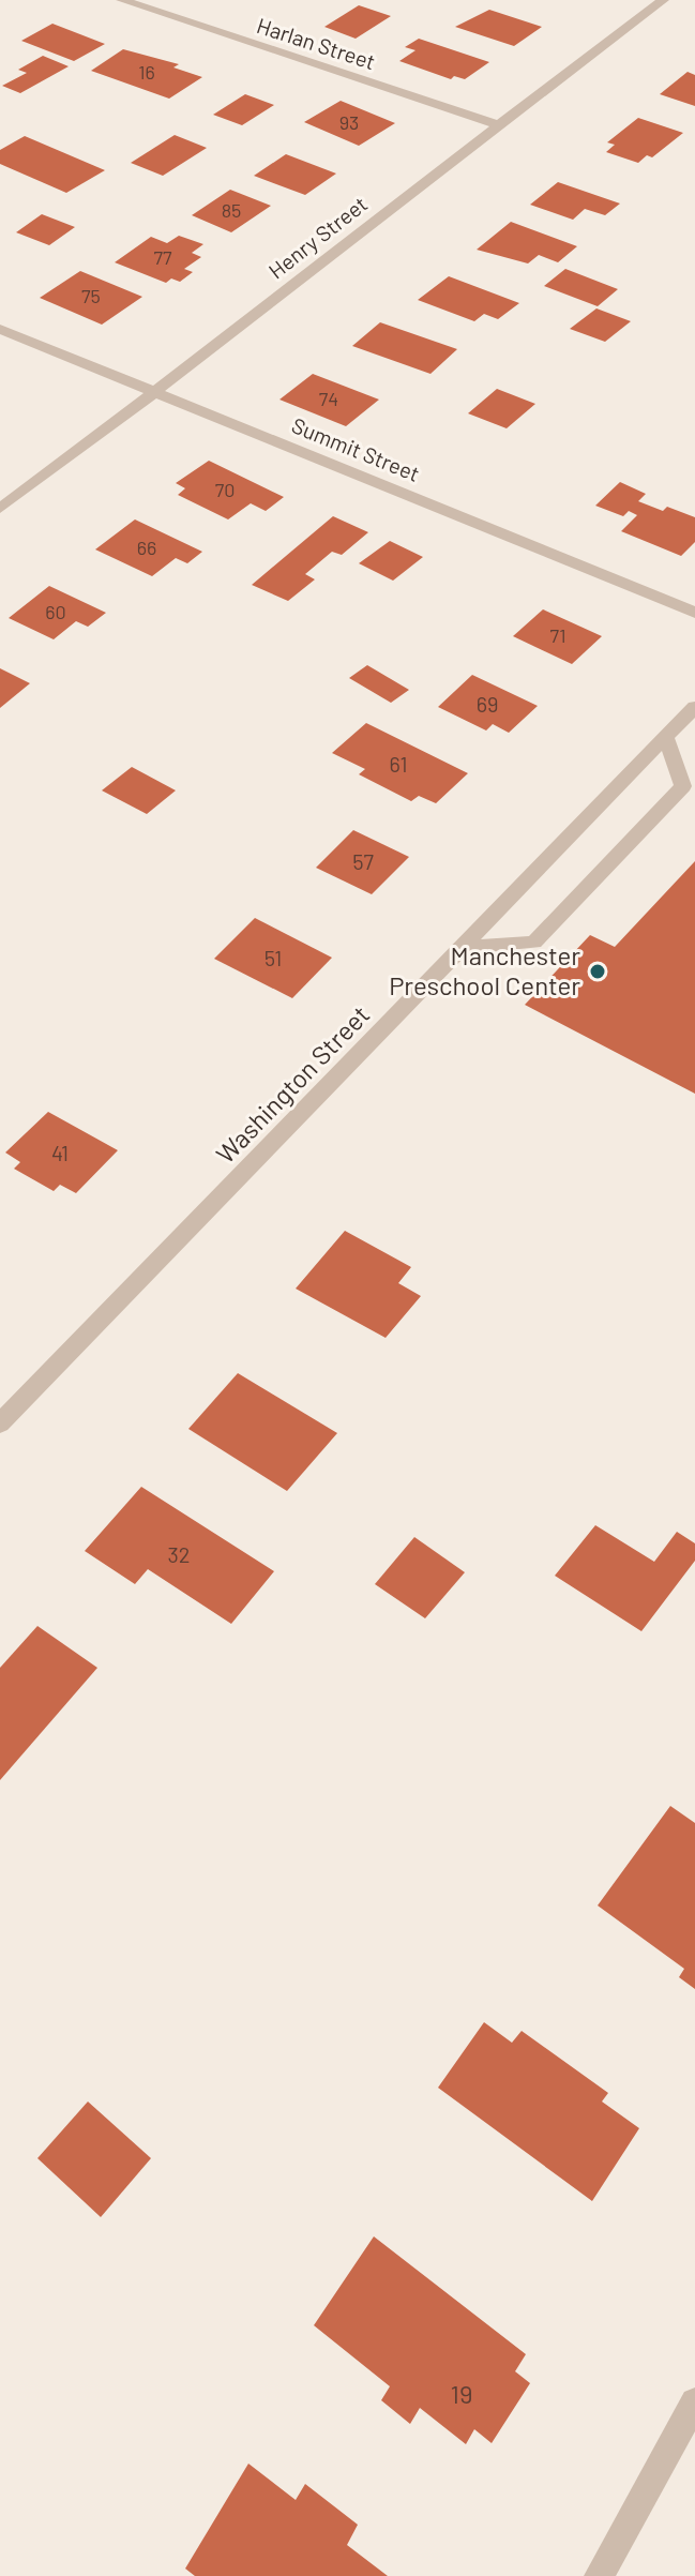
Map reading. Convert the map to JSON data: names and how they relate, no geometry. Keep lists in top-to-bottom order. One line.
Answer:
{"streets":{"street":["Harlan Street","Henry Street","Summit Street","Washington Street"]},"crossings":[["Harlan Street","Henry Street"],["Henry Street","Summit Street"]],"places":["Manchester Preschool Center"],"house_numbers":["16","93","85","77","75","74","70","66","60","71","69","61","57","51","41","32","19"]}
